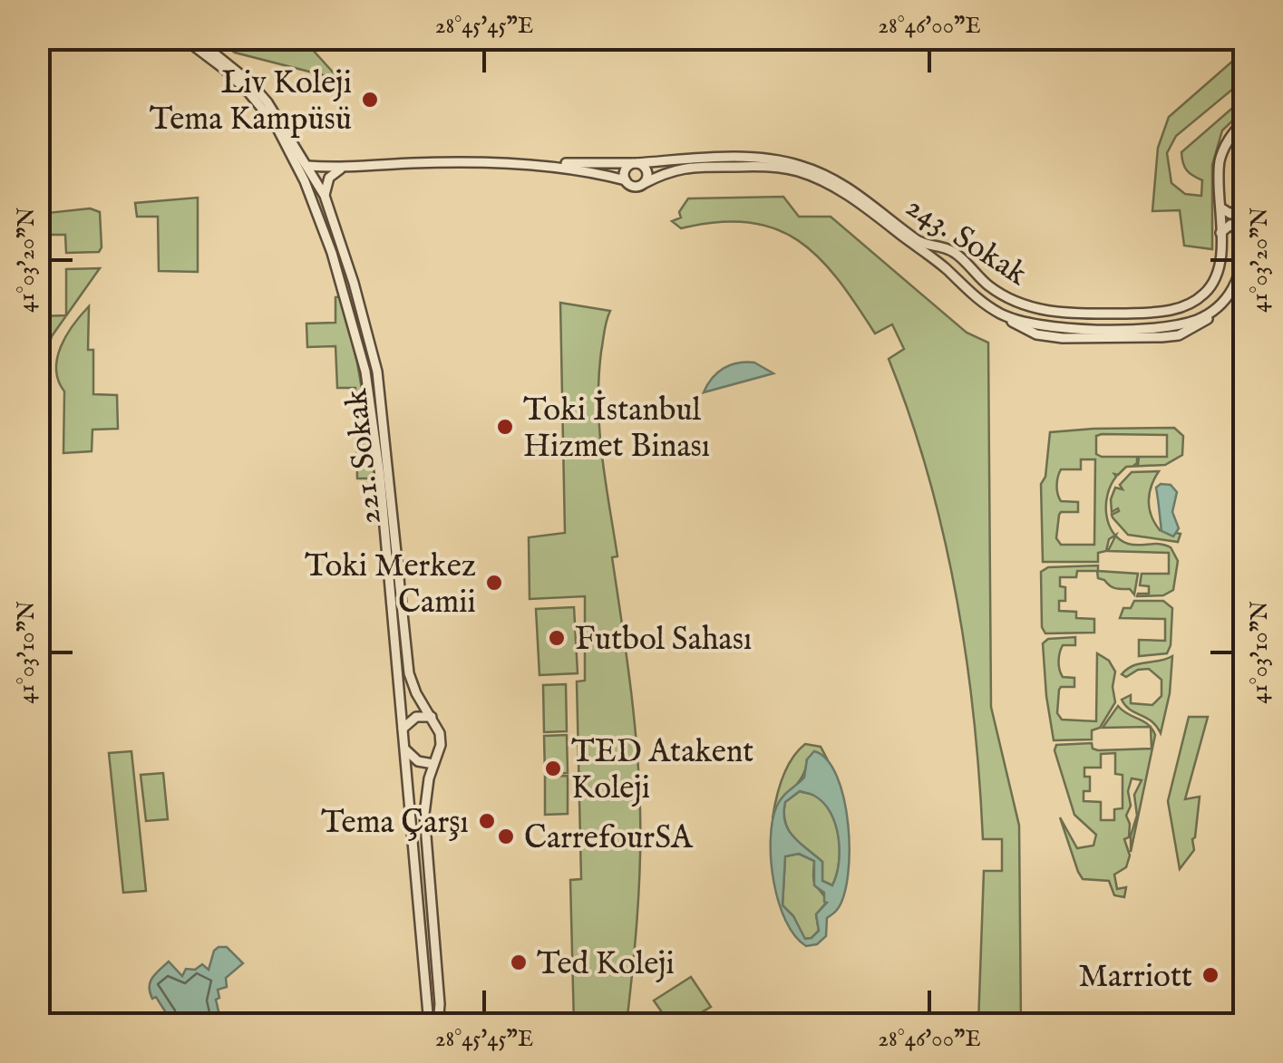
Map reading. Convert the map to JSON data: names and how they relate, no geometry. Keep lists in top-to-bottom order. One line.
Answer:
{"streets":{"street":["243. Sokak","221. Sokak"]},"crossings":[["243. Sokak","221. Sokak"]],"places":["Liv Koleji Tema Kampüsü","Toki İstanbul Hizmet Binası","Toki Merkez Camii","Futbol Sahası","TED Atakent Koleji","Tema Çarşı","CarrefourSA","Ted Koleji","Marriott"],"coordinates":["28°45'45\"E","28°46'00\"E","41°03'20\"N","41°03'10\"N"]}
